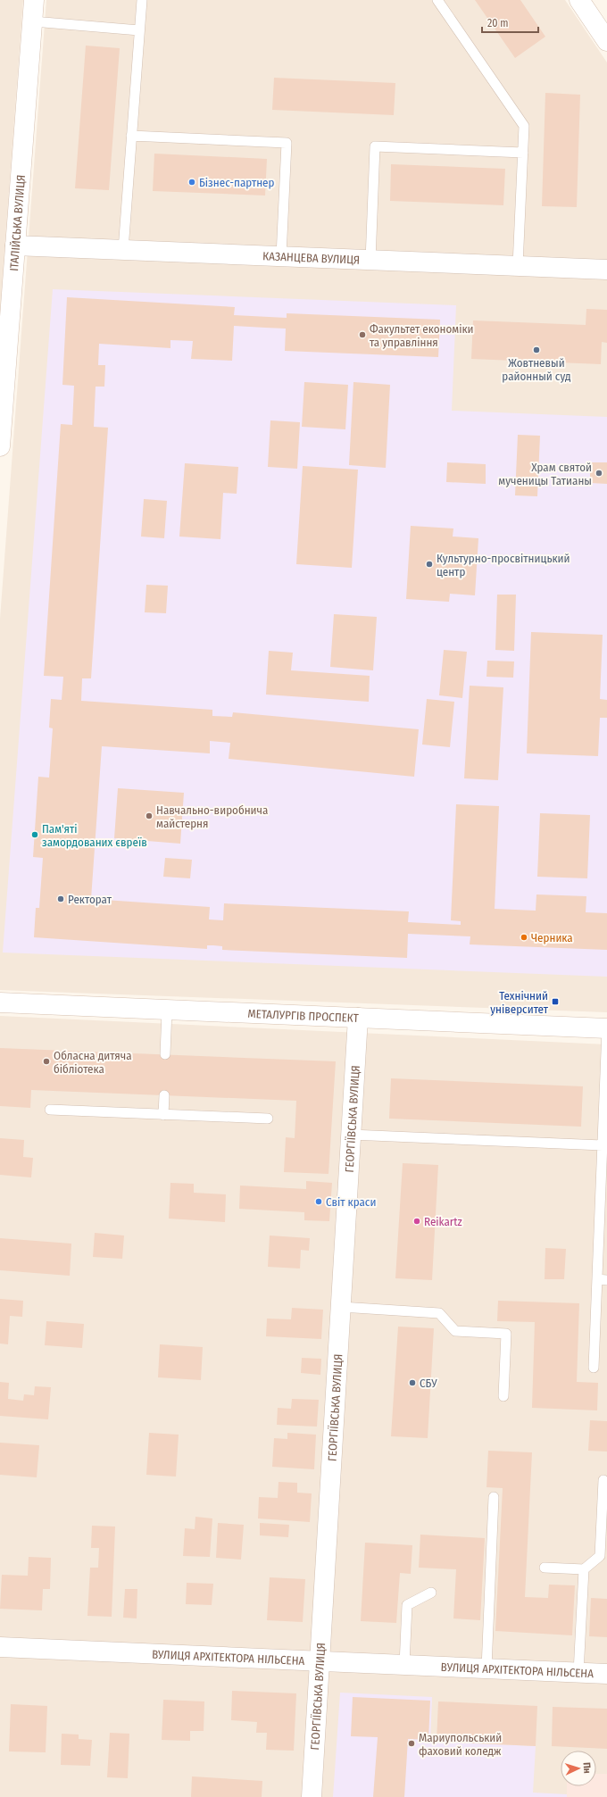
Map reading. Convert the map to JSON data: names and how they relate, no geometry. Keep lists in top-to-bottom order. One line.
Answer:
{"streets":{"street":["ІТАЛІЙСЬКА ВУЛИЦЯ","КАЗАНЦЕВА ВУЛИЦЯ","МЕТАЛУРГІВ ПРОСПЕКТ","ГЕОРГІЇВСЬКА ВУЛИЦЯ","ВУЛИЦЯ АРХІТЕКТОРА НІЛЬСЕНА"]},"crossings":[["ІТАЛІЙСЬКА ВУЛИЦЯ","КАЗАНЦЕВА ВУЛИЦЯ"],["МЕТАЛУРГІВ ПРОСПЕКТ","ГЕОРГІЇВСЬКА ВУЛИЦЯ"],["ГЕОРГІЇВСЬКА ВУЛИЦЯ","ВУЛИЦЯ АРХІТЕКТОРА НІЛЬСЕНА"]],"places":{"other":["Бізнес-партнер","Факультет економіки та управління","Жовтневый районный суд","Храм святой мученицы Татианы","Культурно-просвітницький центр","Навчально-виробнича майстерня","Пам'яті замордованих євреїв","Ректорат","Черника","Обласна дитяча бібліотека","Свiт краси","Reikartz","СБУ","Мариупольський фаховий коледж"],"transit":["Технічний університет"]},"scale_bar":"20 m","north":"right"}
